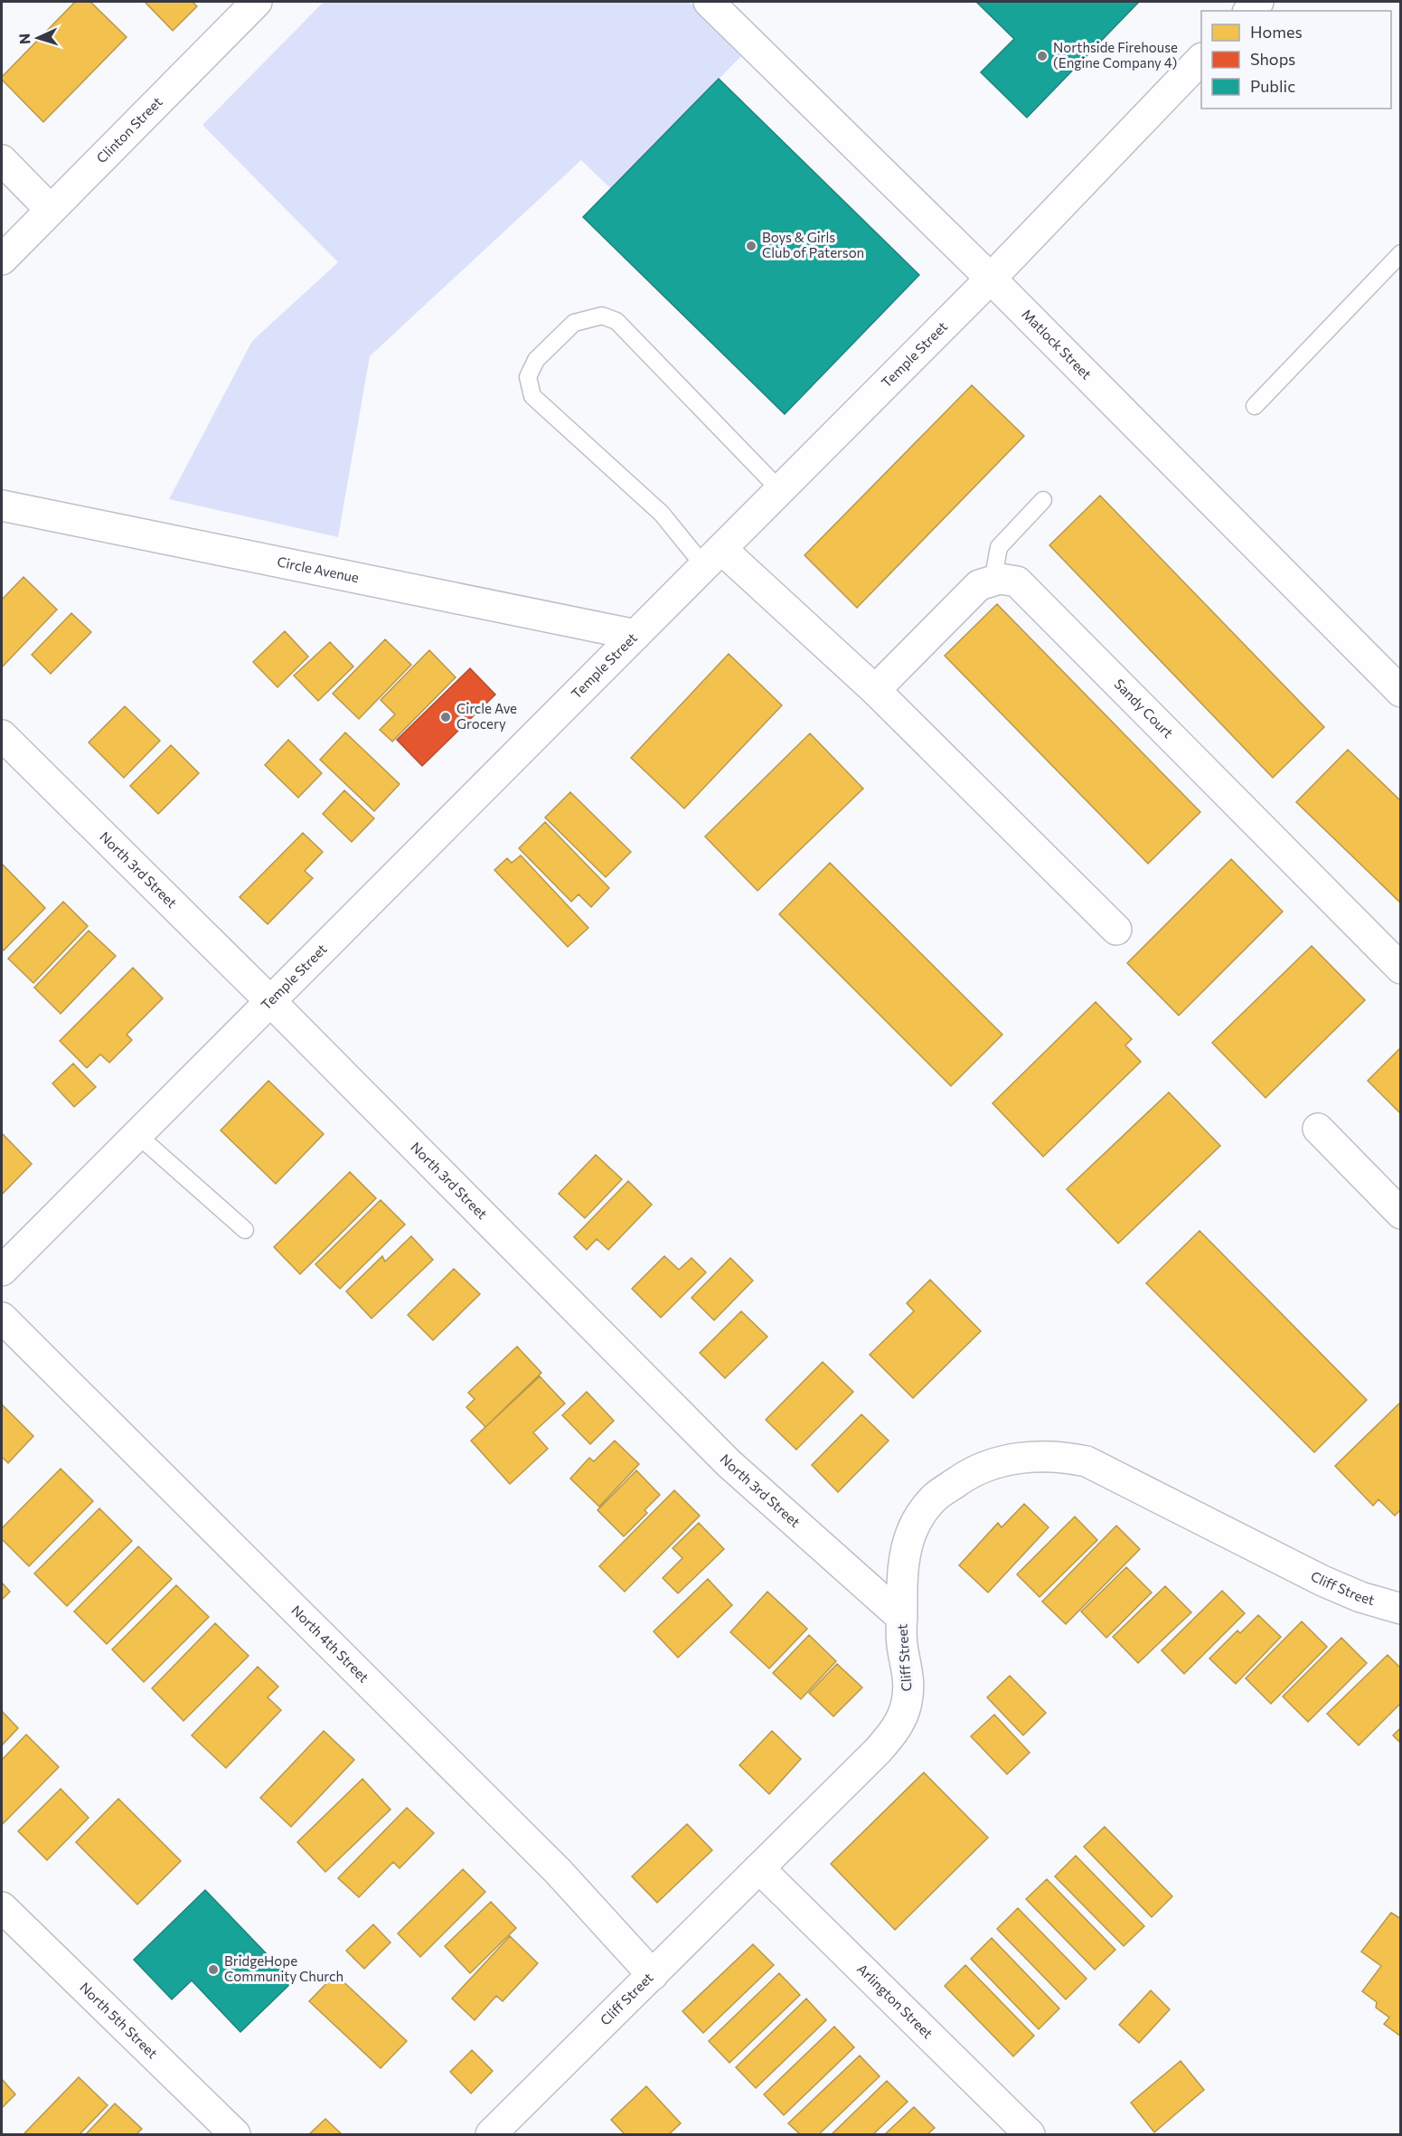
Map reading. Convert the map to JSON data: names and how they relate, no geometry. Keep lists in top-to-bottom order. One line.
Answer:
{"streets":{"street":["Clinton Street","Matlock Street","Temple Street","Circle Avenue","Sandy Court","North 3rd Street","Cliff Street","North 4th Street","Arlington Street","North 5th Street"]},"crossings":[["Matlock Street","Temple Street"],["Temple Street","Circle Avenue"],["Temple Street","North 3rd Street"],["North 3rd Street","Cliff Street"],["Cliff Street","North 4th Street"],["Cliff Street","Arlington Street"]],"places":["Northside Firehouse (Engine Company 4)","Boys & Girls Club of Paterson","Circle Ave Grocery","BridgeHope Community Church"],"legend":["Homes","Shops","Public"],"north":"left"}
